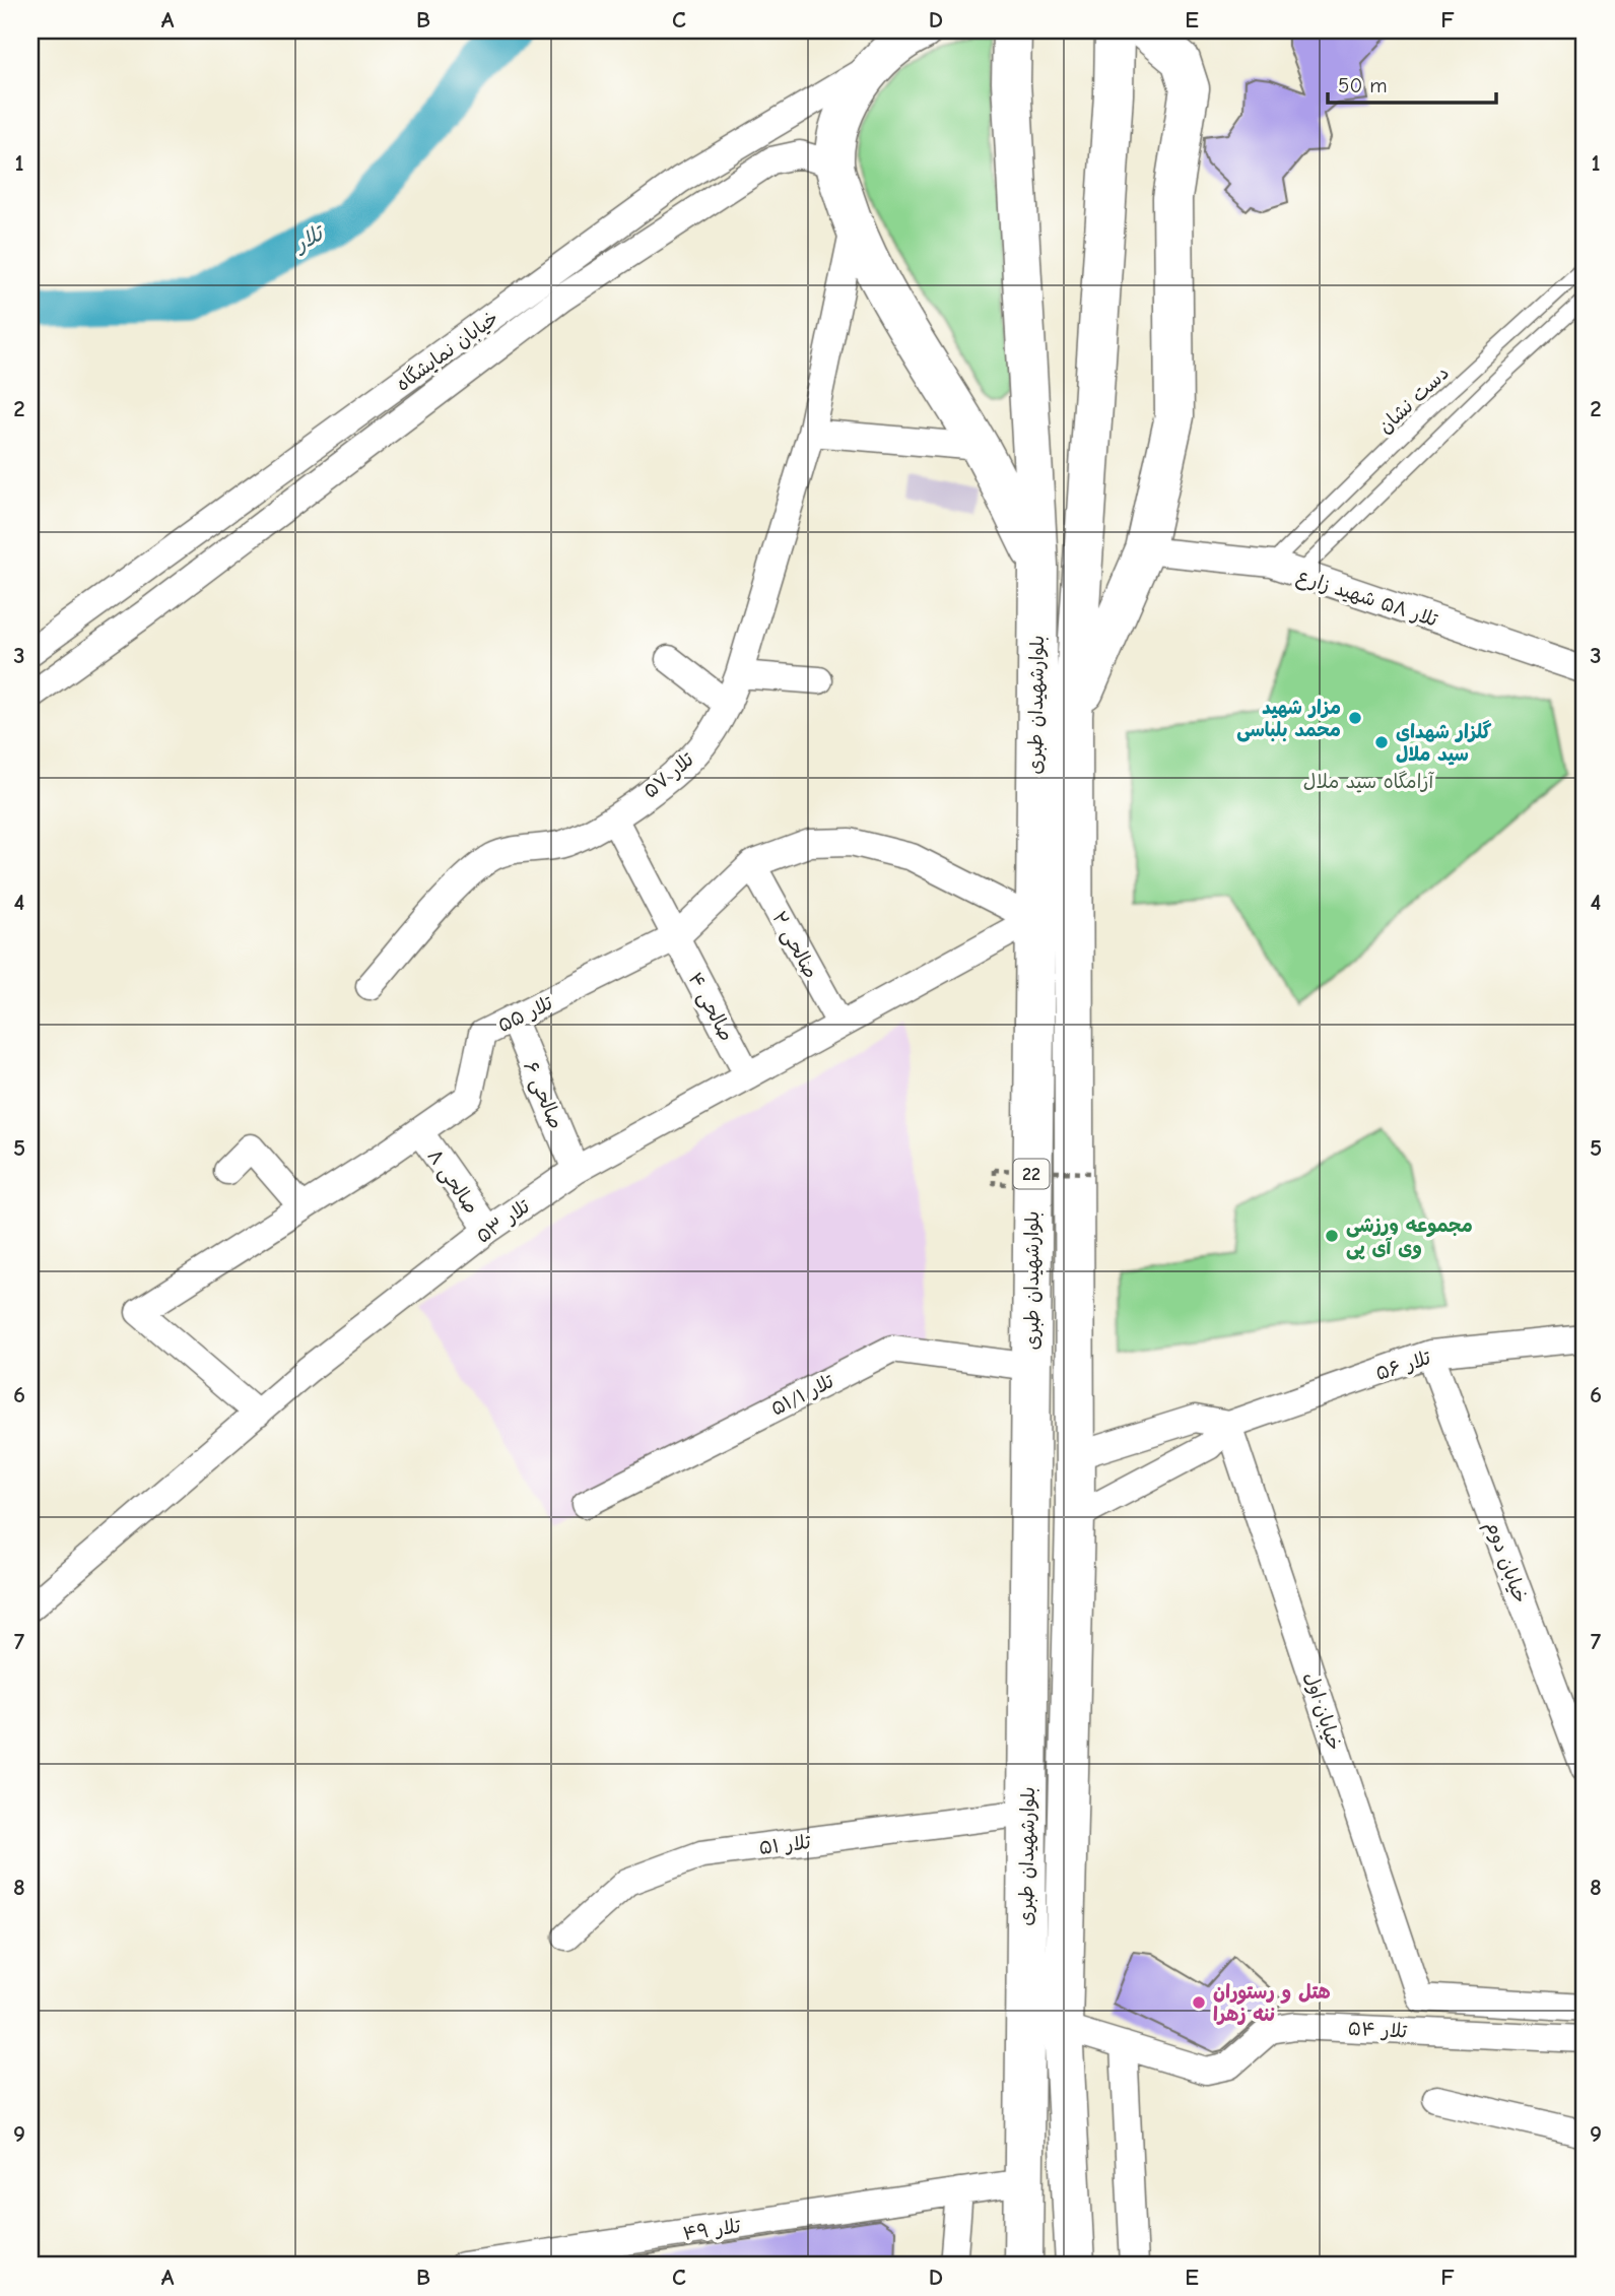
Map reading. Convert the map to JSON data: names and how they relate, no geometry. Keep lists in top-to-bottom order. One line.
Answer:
{"streets":{"highway":["بلوارشهیدان طبری","22"],"street":["خیابان نمایشگاه","تلار ۵۸ شهید زارع","تلار ۵۷","صالحی ۲","صالحی ۴","تلار ۵۵","صالحی ۶","صالحی ۸","تلار ۵۳","تلار ۵۶","تلار ۵۱/۱","خیابان دوم","خیابان اول","تلار ۵۱","تلار ۵۴","تلار ۴۹"],"lane":["دست نشان"]},"crossings":[["دست نشان","تلار ۵۸ شهید زارع"],["بلوارشهیدان طبری","تلار ۵۵"],["بلوارشهیدان طبری","تلار ۵۳"],["بلوارشهیدان طبری","تلار ۵۱/۱"],["بلوارشهیدان طبری","تلار ۵۱"],["بلوارشهیدان طبری","تلار ۵۴"],["بلوارشهیدان طبری","تلار ۴۹"],["تلار ۵۷","صالحی ۴"],["صالحی ۲","تلار ۵۵"],["صالحی ۲","تلار ۵۳"],["صالحی ۴","تلار ۵۵"],["صالحی ۴","تلار ۵۳"],["تلار ۵۵","صالحی ۶"],["تلار ۵۵","صالحی ۸"],["تلار ۵۵","تلار ۵۳"],["صالحی ۶","تلار ۵۳"],["صالحی ۸","تلار ۵۳"],["تلار ۵۶","خیابان دوم"],["تلار ۵۶","خیابان اول"]],"water":["تلار"],"parks":["آرامگاه سید ملال"],"places":["مزار شهید محمد بلباسی","گلزار شهدای سید ملال","مجموعه ورزشی وی آی پی","هتل و رستوران ننه زهرا"],"scale_bar":"50 m","grid":{"columns":["A","B","C","D","E","F"],"rows":["1","2","3","4","5","6","7","8","9"]}}
